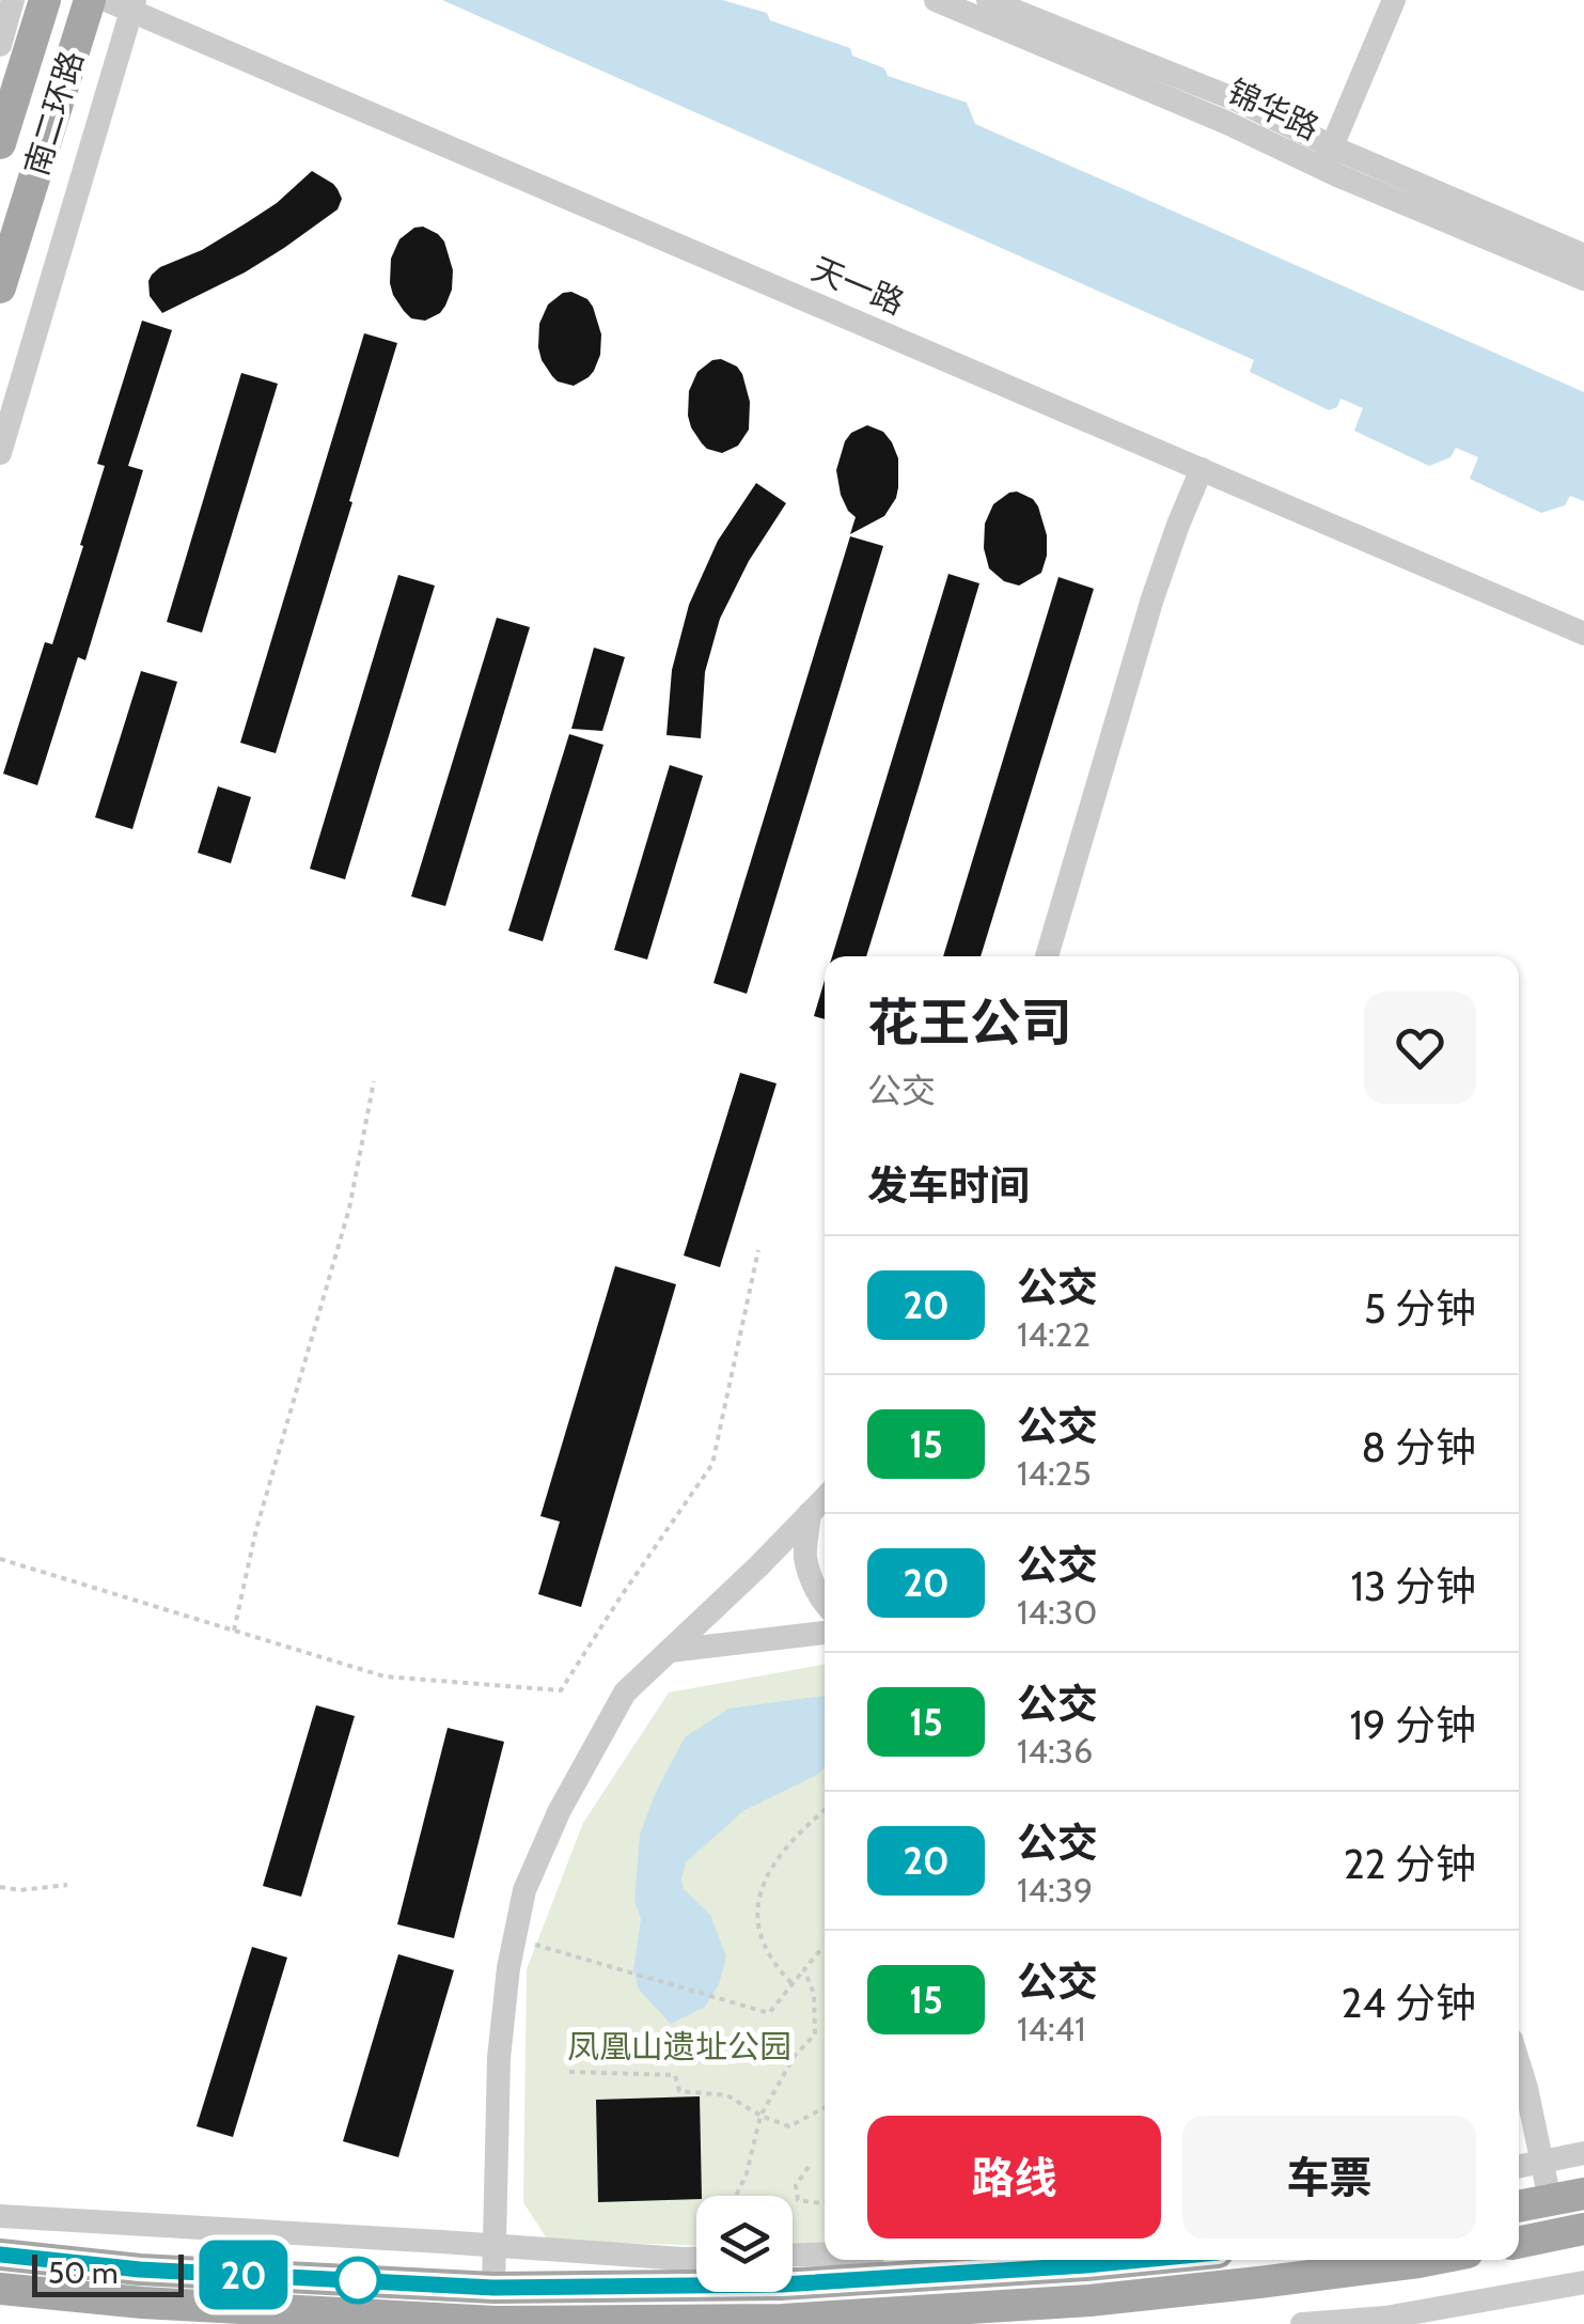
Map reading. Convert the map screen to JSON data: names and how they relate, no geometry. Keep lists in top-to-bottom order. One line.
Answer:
{"streets":{"main road":["南二环路"],"street":["锦华路","天一路"]},"parks":["凤凰山遗址公园"],"lines":["bus line 20"],"scale_bar":"50 m","page":{"on_map":"20","heading":[["花王公司","公交"],"发车时间"],"list":[{"mark":"20","name":"公交","note":"14:22","value":"5 分钟"},{"mark":"15","name":"公交","note":"14:25","value":"8 分钟"},{"mark":"20","name":"公交","note":"14:30","value":"13 分钟"},{"mark":"15","name":"公交","note":"14:36","value":"19 分钟"},{"mark":"20","name":"公交","note":"14:39","value":"22 分钟"},{"mark":"15","name":"公交","note":"14:41","value":"24 分钟"}],"buttons":["路线","车票"],"scale":"50 m"}}
